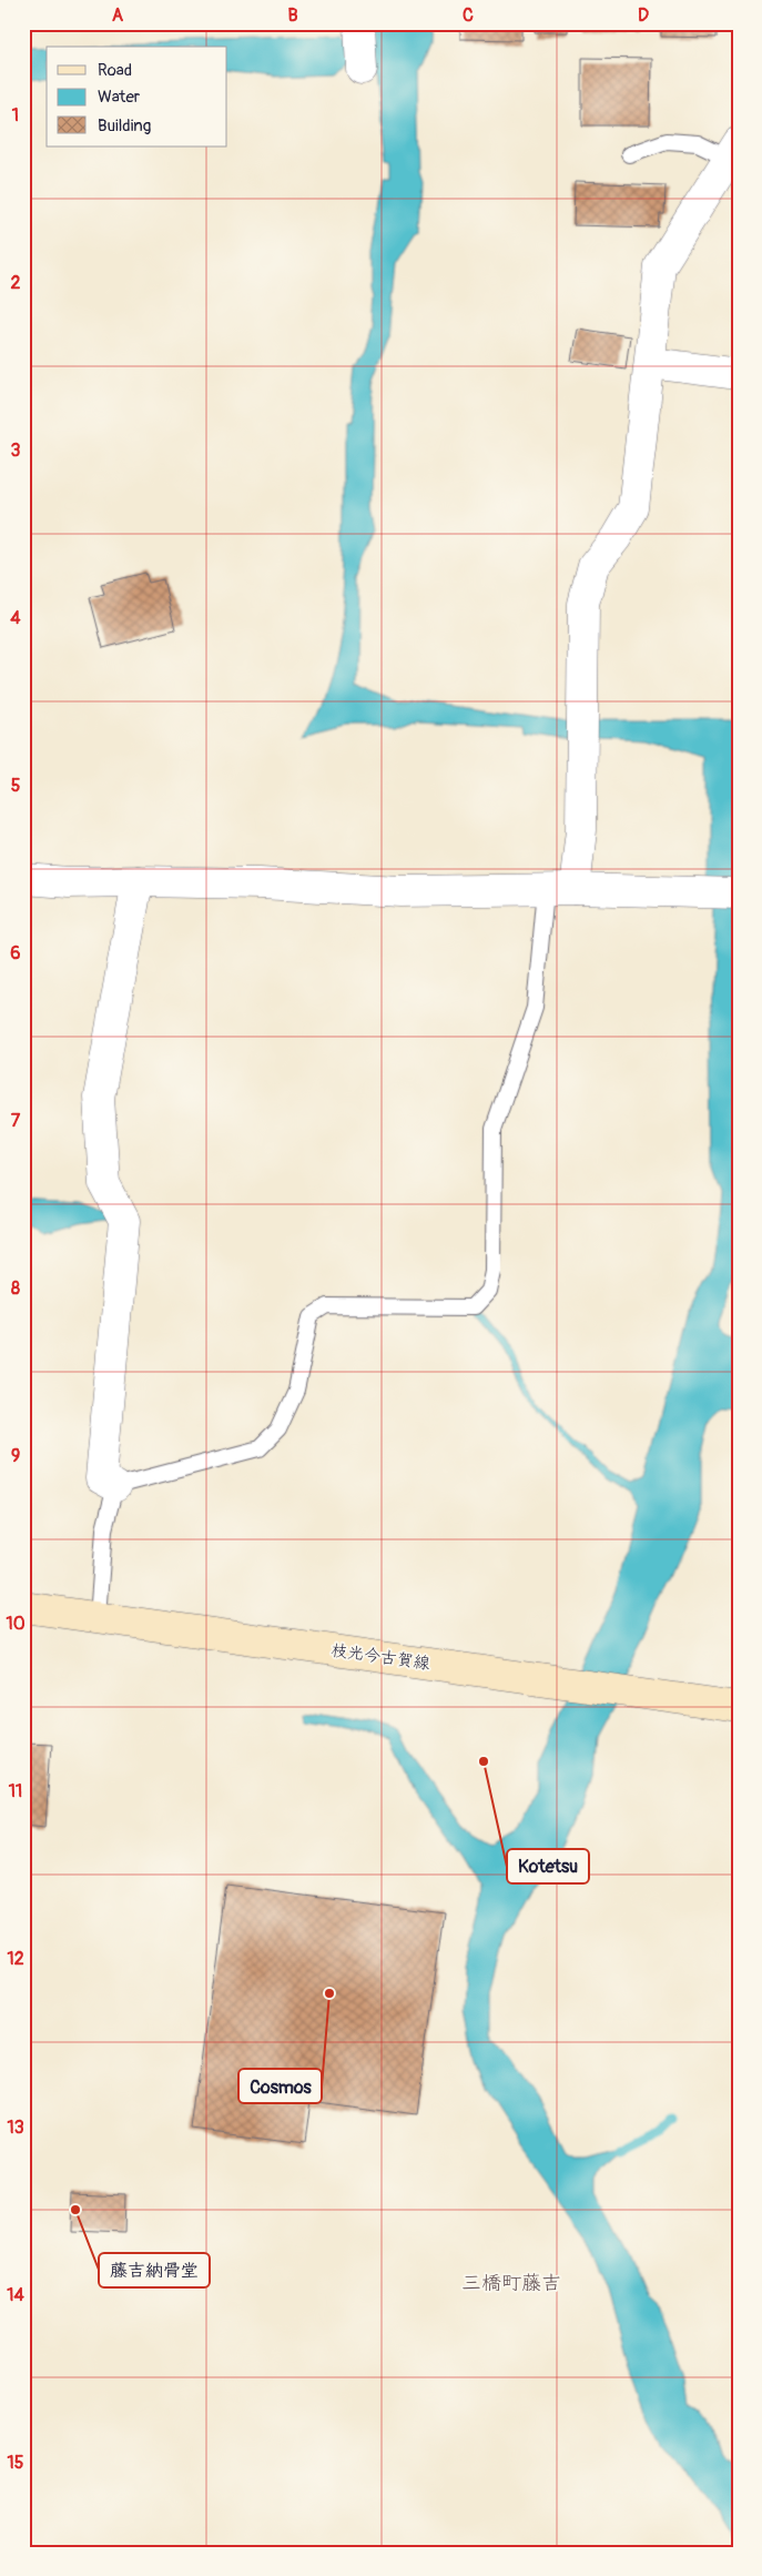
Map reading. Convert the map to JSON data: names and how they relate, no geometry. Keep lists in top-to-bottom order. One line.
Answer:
{"streets":{"main road":["枝光今古賀線"]},"districts":["三橋町藤吉"],"places":["Kotetsu","Cosmos","藤吉納骨堂"],"legend":["Road","Water","Building"],"grid":{"columns":["A","B","C","D"],"rows":["1","2","3","4","5","6","7","8","9","10","11","12","13","14","15"]}}
